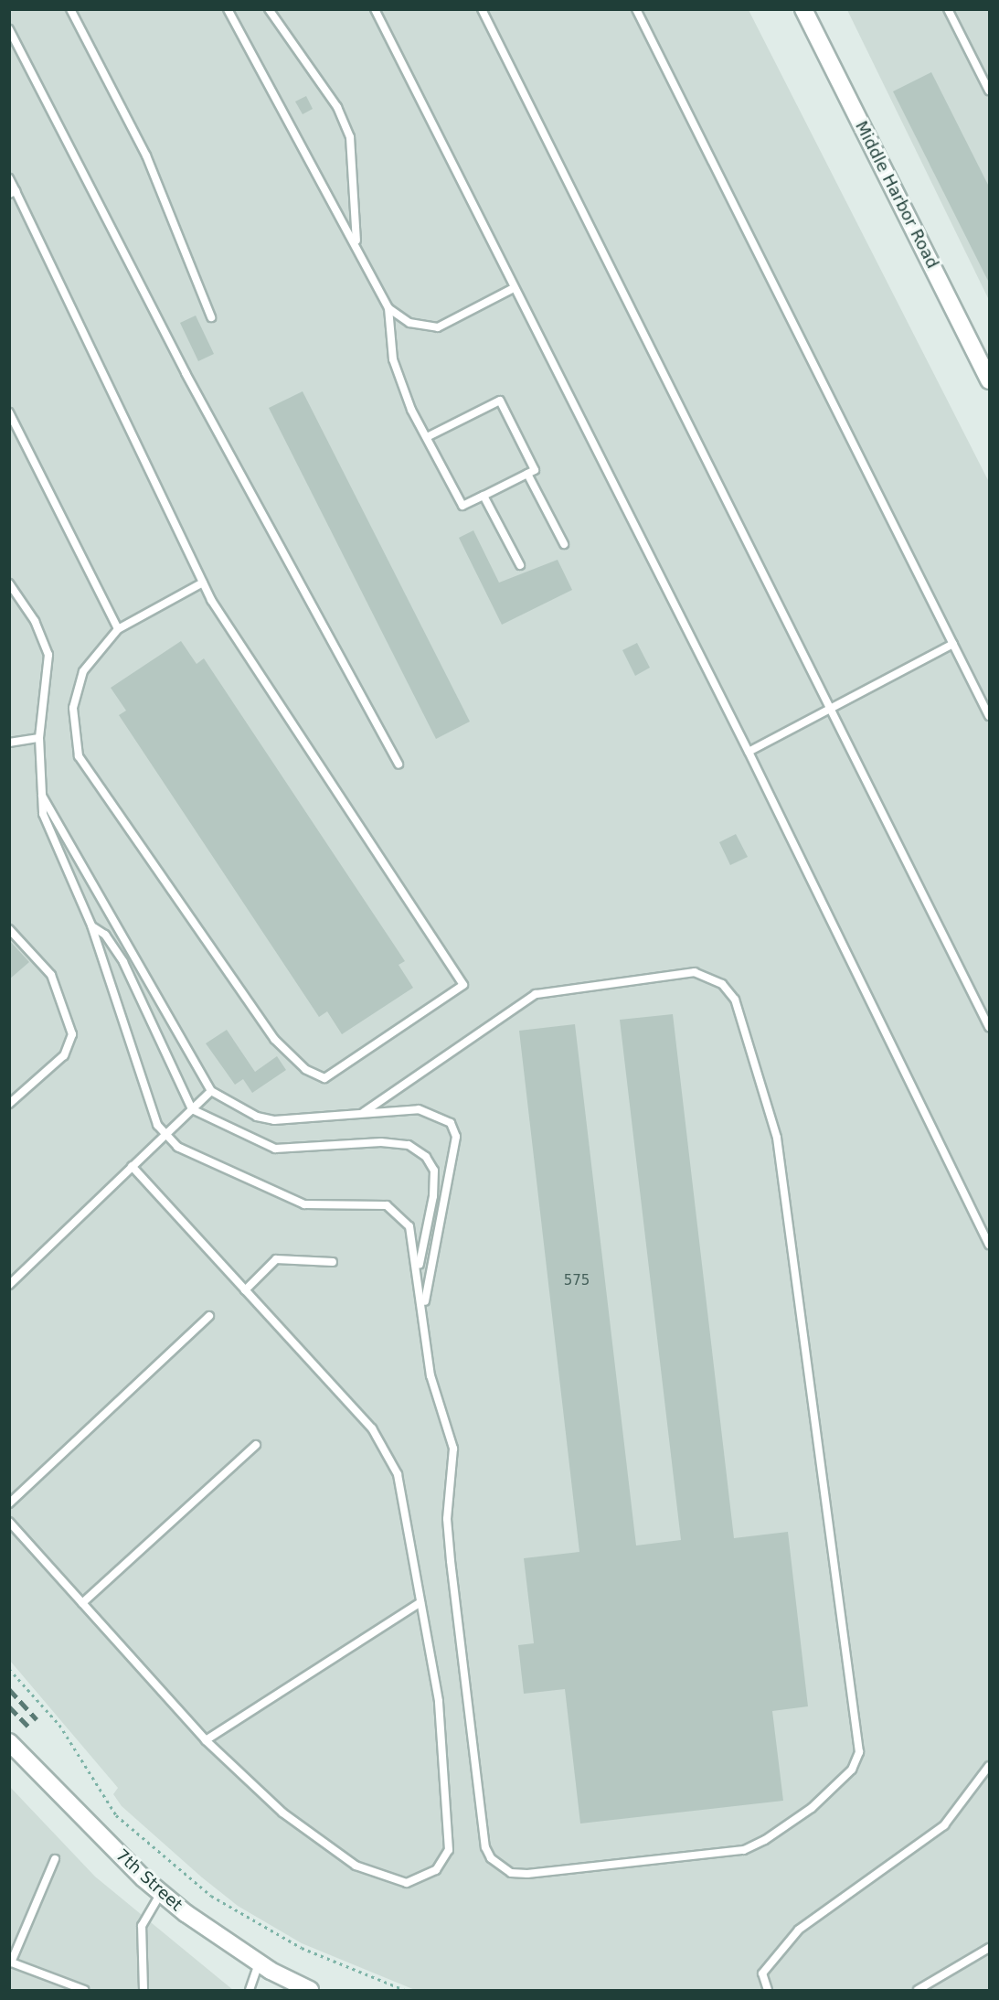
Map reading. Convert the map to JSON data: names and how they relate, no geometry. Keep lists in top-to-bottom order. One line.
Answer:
{"streets":{"main road":["Middle Harbor Road","7th Street"]},"house_numbers":["575"]}
